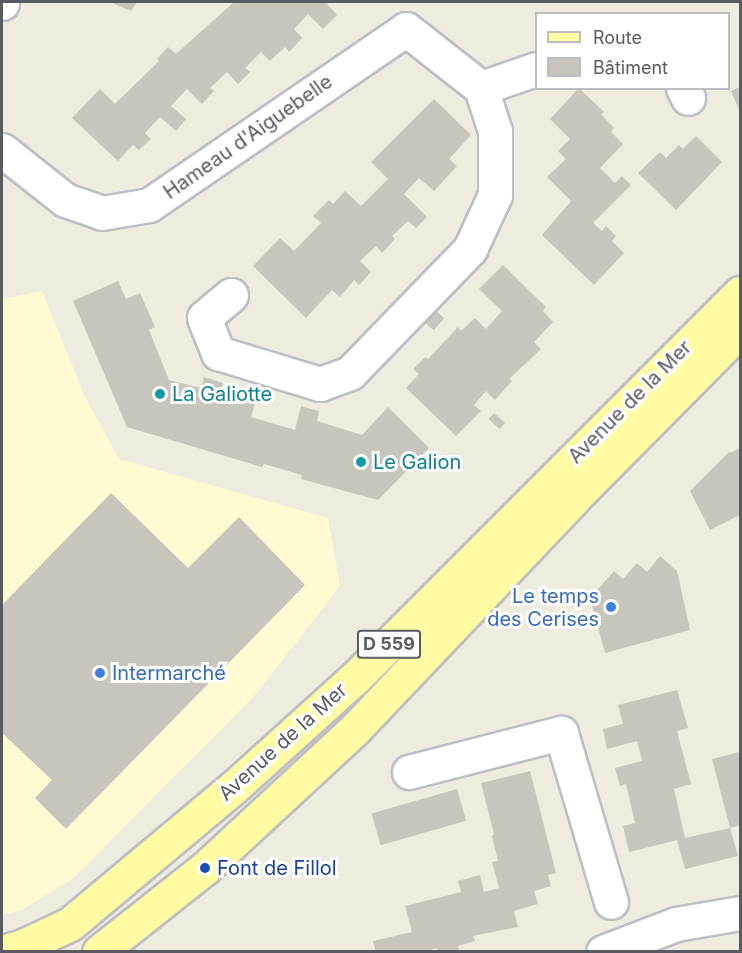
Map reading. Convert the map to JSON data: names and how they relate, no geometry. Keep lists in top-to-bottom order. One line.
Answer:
{"streets":{"main road":["Avenue de la Mer","D 559"],"street":["Hameau d'Aiguebelle"]},"places":["La Galiotte","Le Galion","Le temps des Cerises","Intermarché","Font de Fillol"],"legend":["Route","Bâtiment"]}
